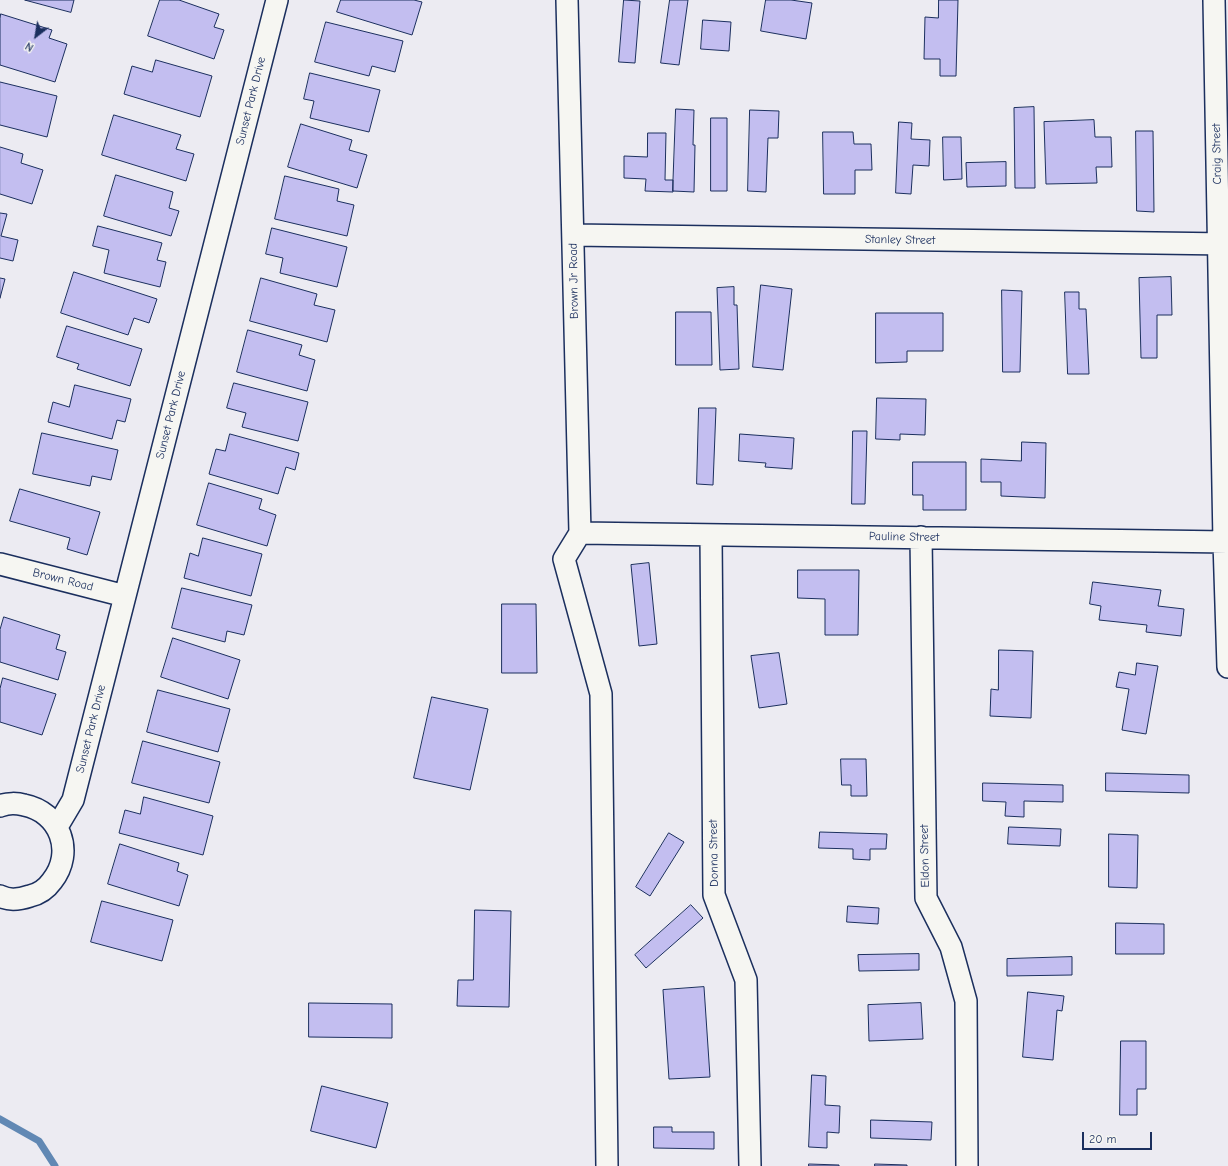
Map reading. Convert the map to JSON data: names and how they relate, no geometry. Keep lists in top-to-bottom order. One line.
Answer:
{"streets":{"street":["Sunset Park Drive","Craig Street","Stanley Street","Brown Jr Road","Pauline Street","Brown Road","Donna Street","Eldon Street"]},"crossings":[["Sunset Park Drive","Brown Road"],["Craig Street","Stanley Street"],["Craig Street","Pauline Street"],["Stanley Street","Brown Jr Road"],["Brown Jr Road","Pauline Street"],["Pauline Street","Donna Street"],["Pauline Street","Eldon Street"]],"scale_bar":"20 m","north":"bottom left"}
